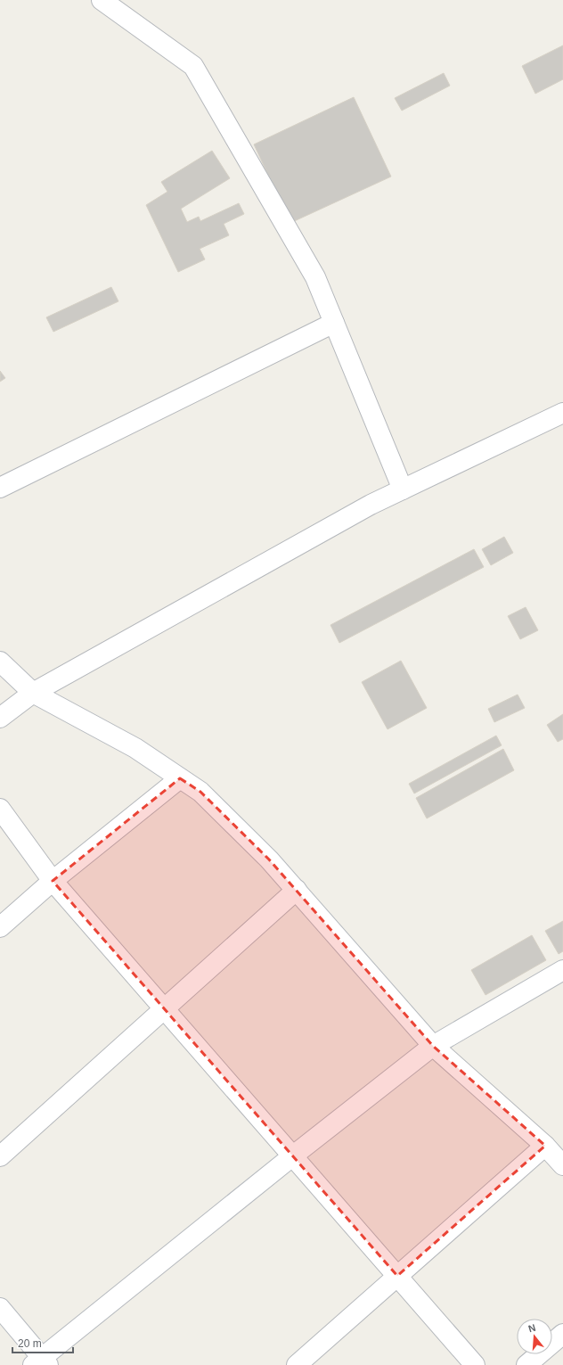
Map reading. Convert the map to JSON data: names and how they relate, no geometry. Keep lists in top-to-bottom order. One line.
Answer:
{"scale_bar":"20 m","north":"top"}
